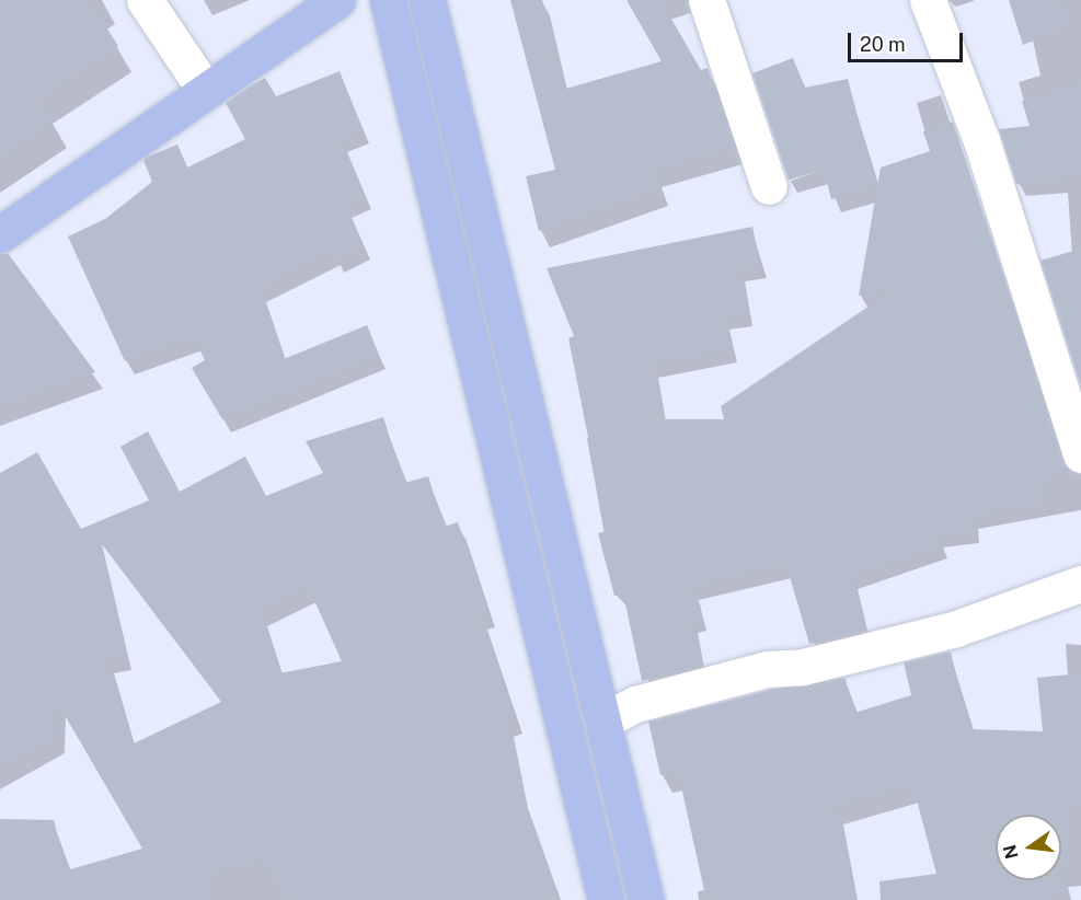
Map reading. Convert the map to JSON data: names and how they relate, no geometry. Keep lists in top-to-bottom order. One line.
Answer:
{"scale_bar":"20 m","north":"left"}
